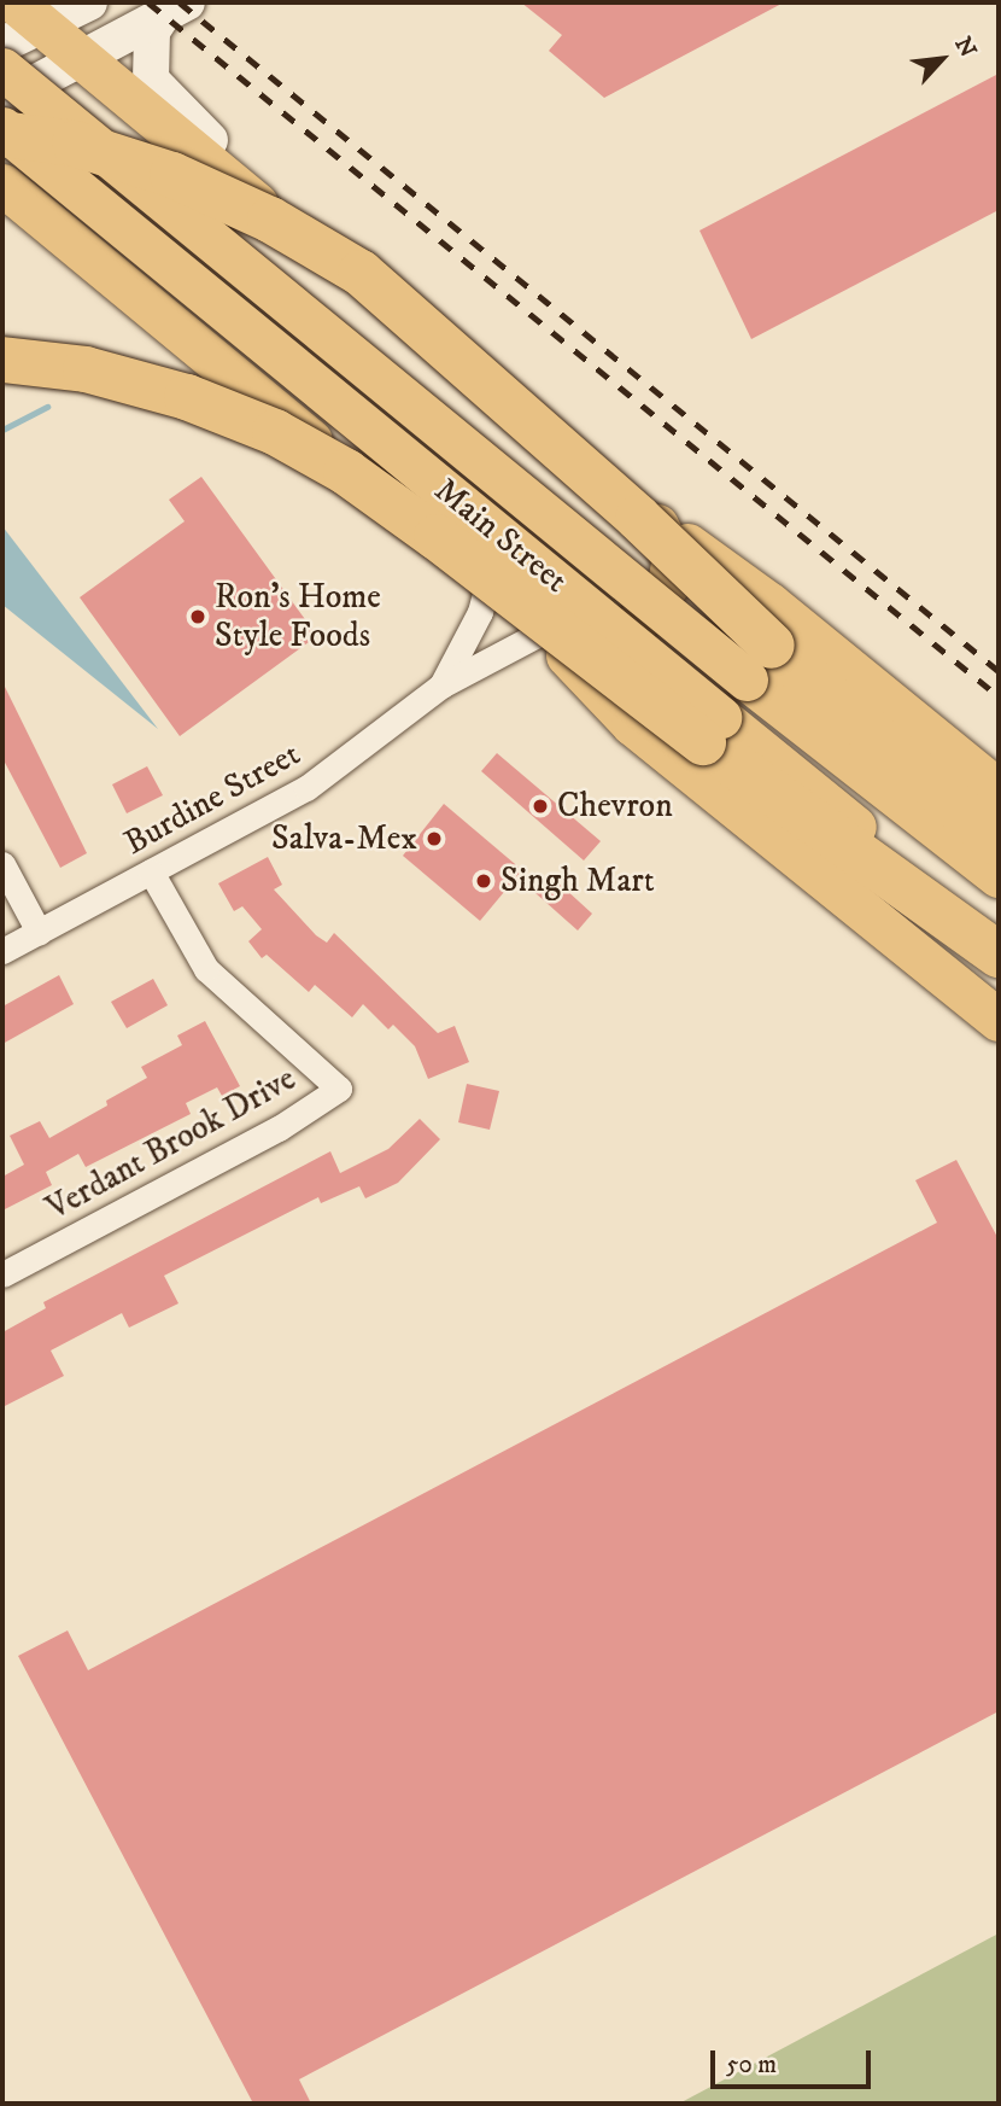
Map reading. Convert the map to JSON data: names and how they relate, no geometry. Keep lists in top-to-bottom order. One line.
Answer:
{"streets":{"highway":["Main Street"],"street":["Burdine Street","Verdant Brook Drive"]},"crossings":[["Burdine Street","Verdant Brook Drive"]],"places":["Ron's Home Style Foods","Chevron","Salva-Mex","Singh Mart"],"scale_bar":"50 m","north":"top right"}
